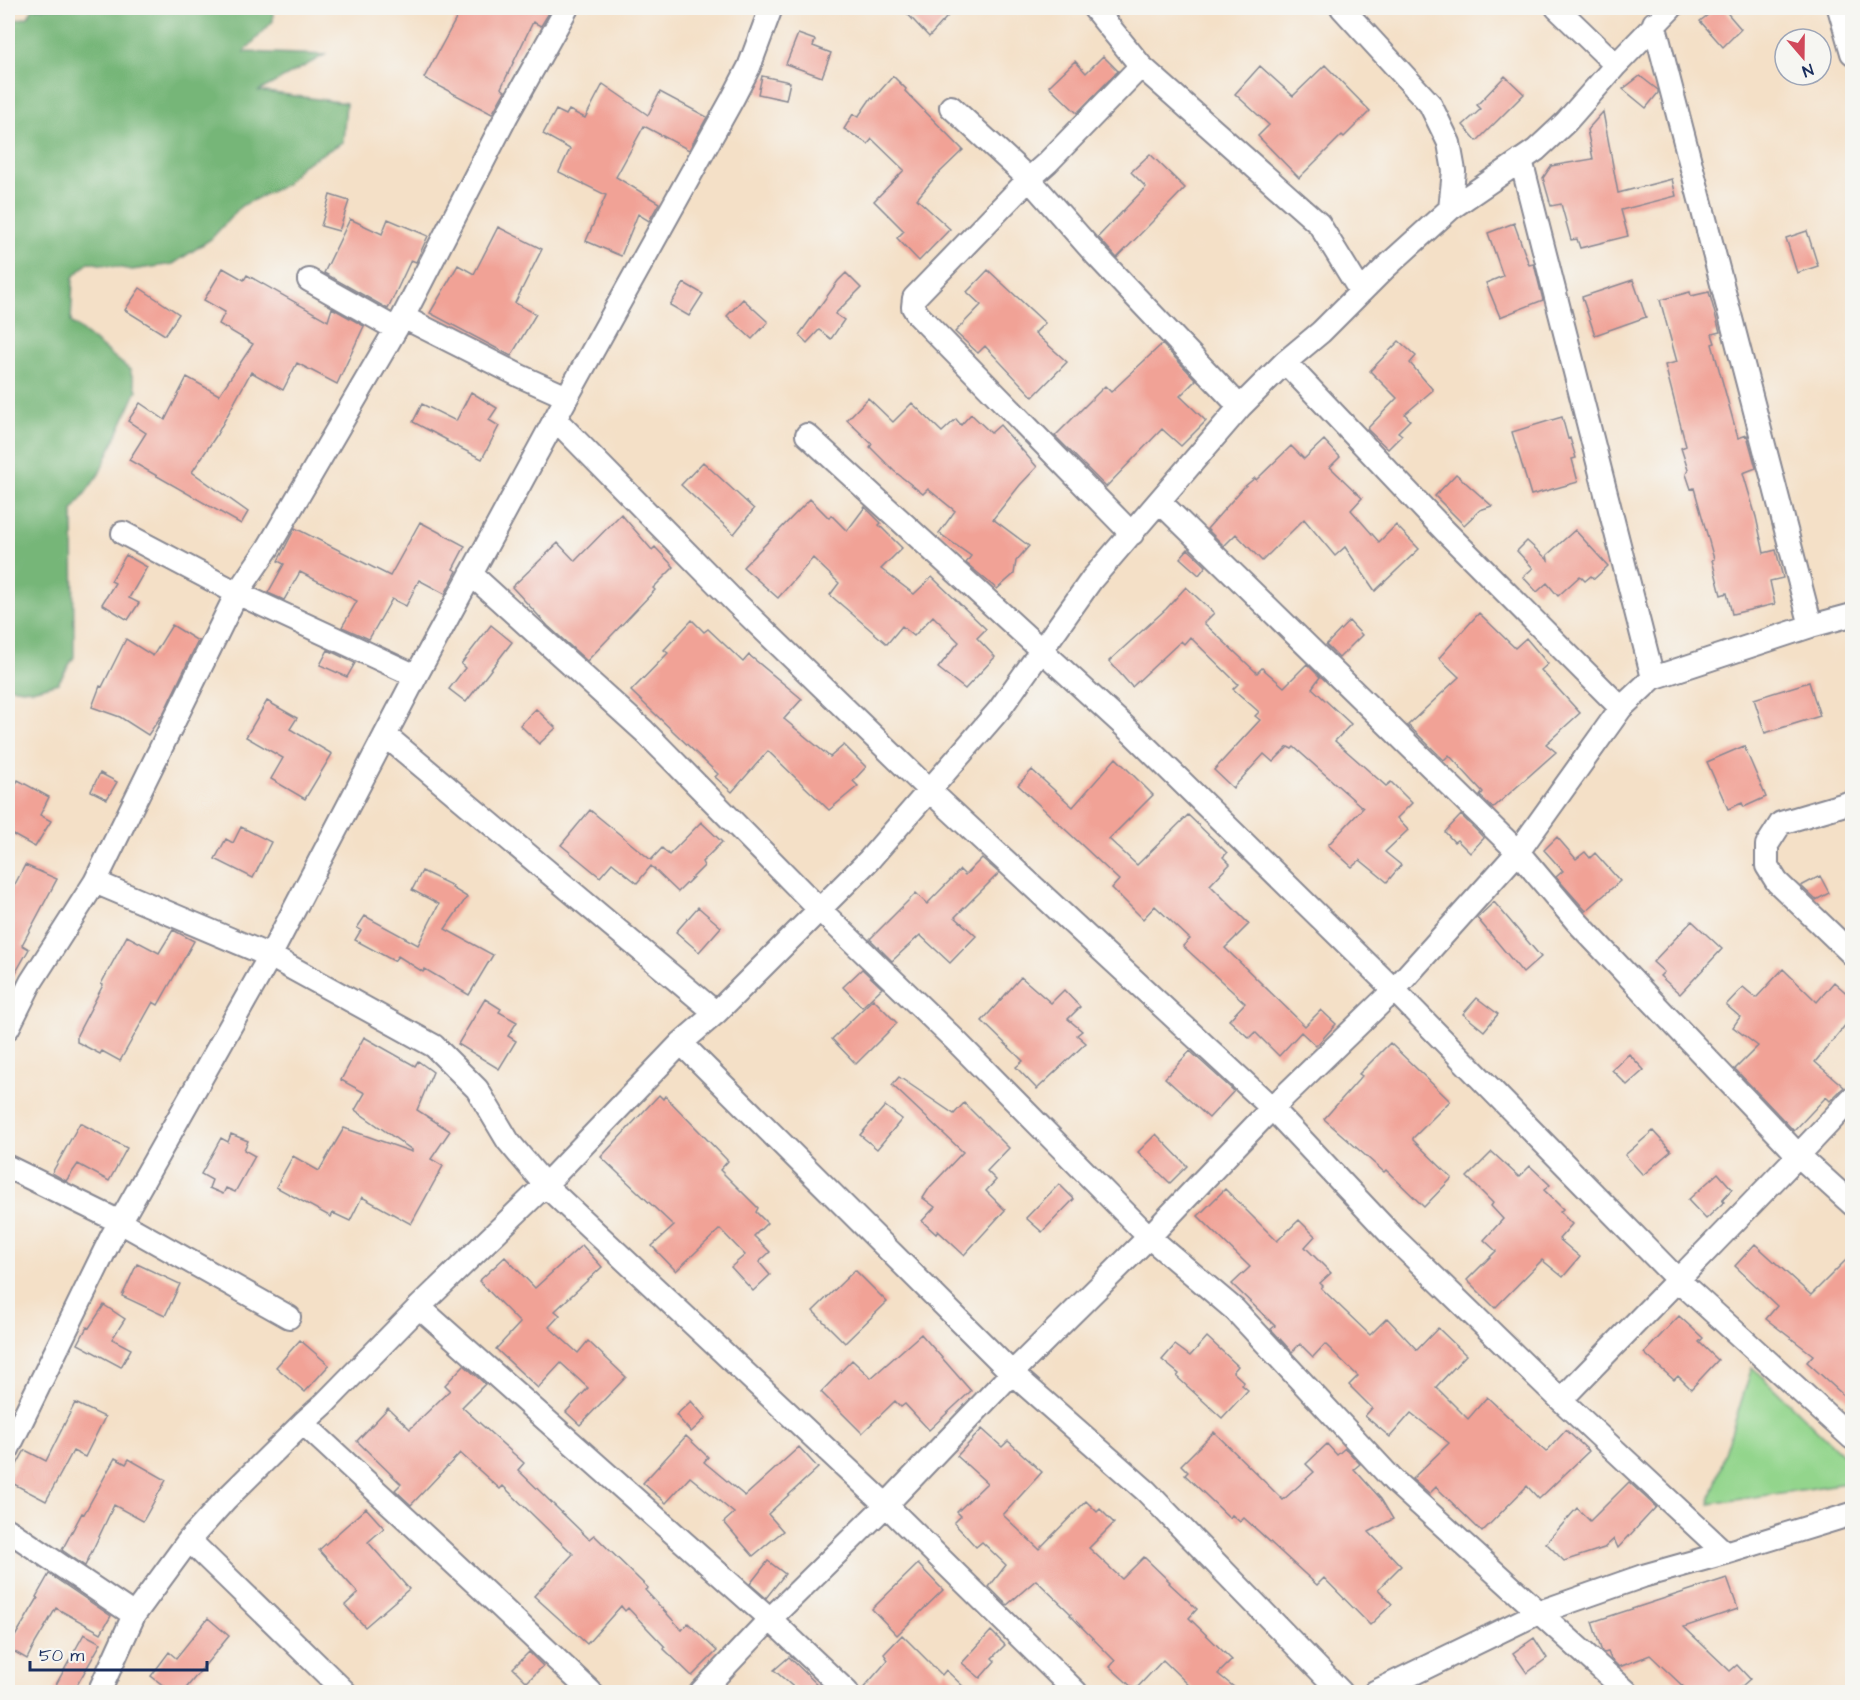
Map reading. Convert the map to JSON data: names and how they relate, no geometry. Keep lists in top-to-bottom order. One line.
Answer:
{"scale_bar":"50 m","north":"bottom"}
